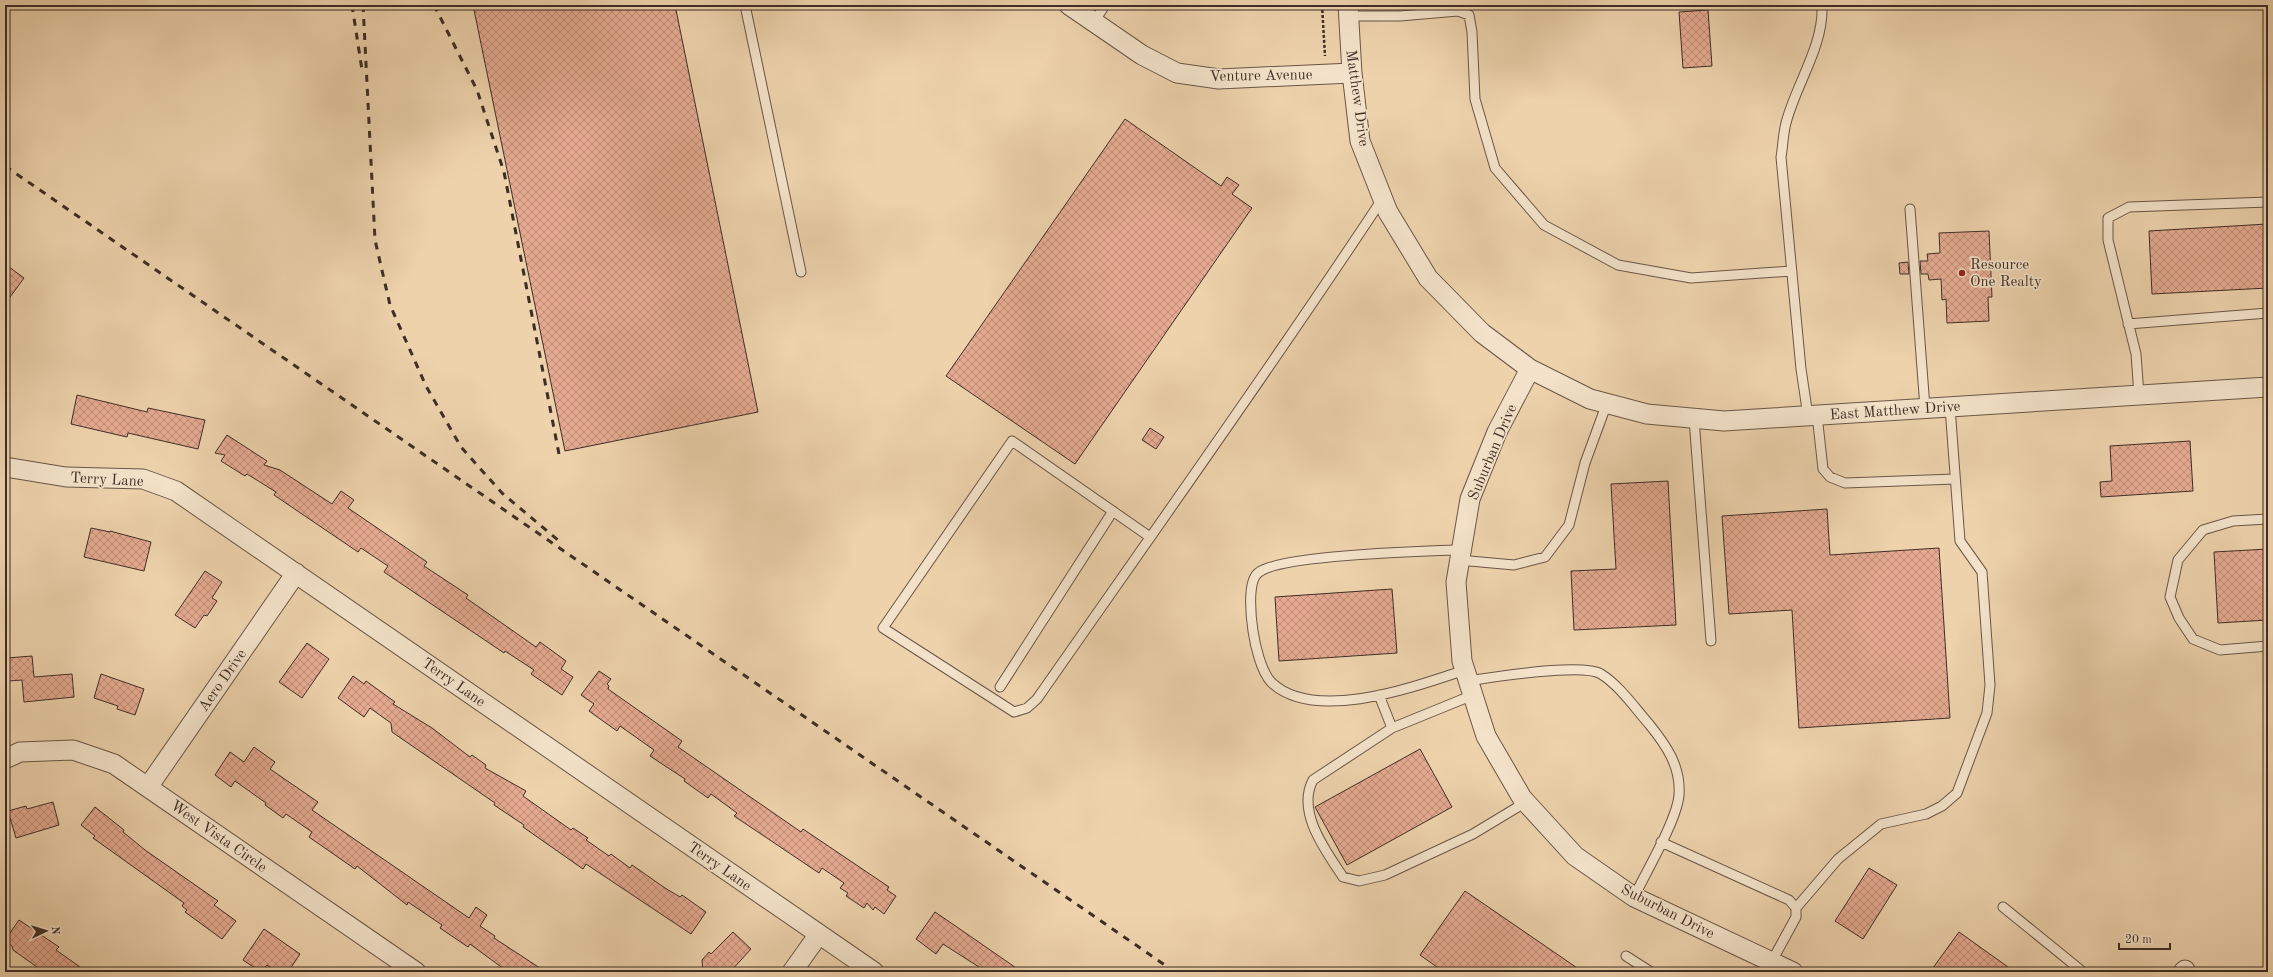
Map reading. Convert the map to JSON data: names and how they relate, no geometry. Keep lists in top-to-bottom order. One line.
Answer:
{"streets":{"street":["Venture Avenue","Matthew Drive","East Matthew Drive","Suburban Drive","Terry Lane","Aero Drive","West Vista Circle"]},"crossings":[["Venture Avenue","Matthew Drive"],["Matthew Drive","East Matthew Drive"],["Matthew Drive","Suburban Drive"],["East Matthew Drive","Suburban Drive"],["Terry Lane","Aero Drive"],["Aero Drive","West Vista Circle"]],"places":["Resource One Realty"],"scale_bar":"20 m","north":"right"}
